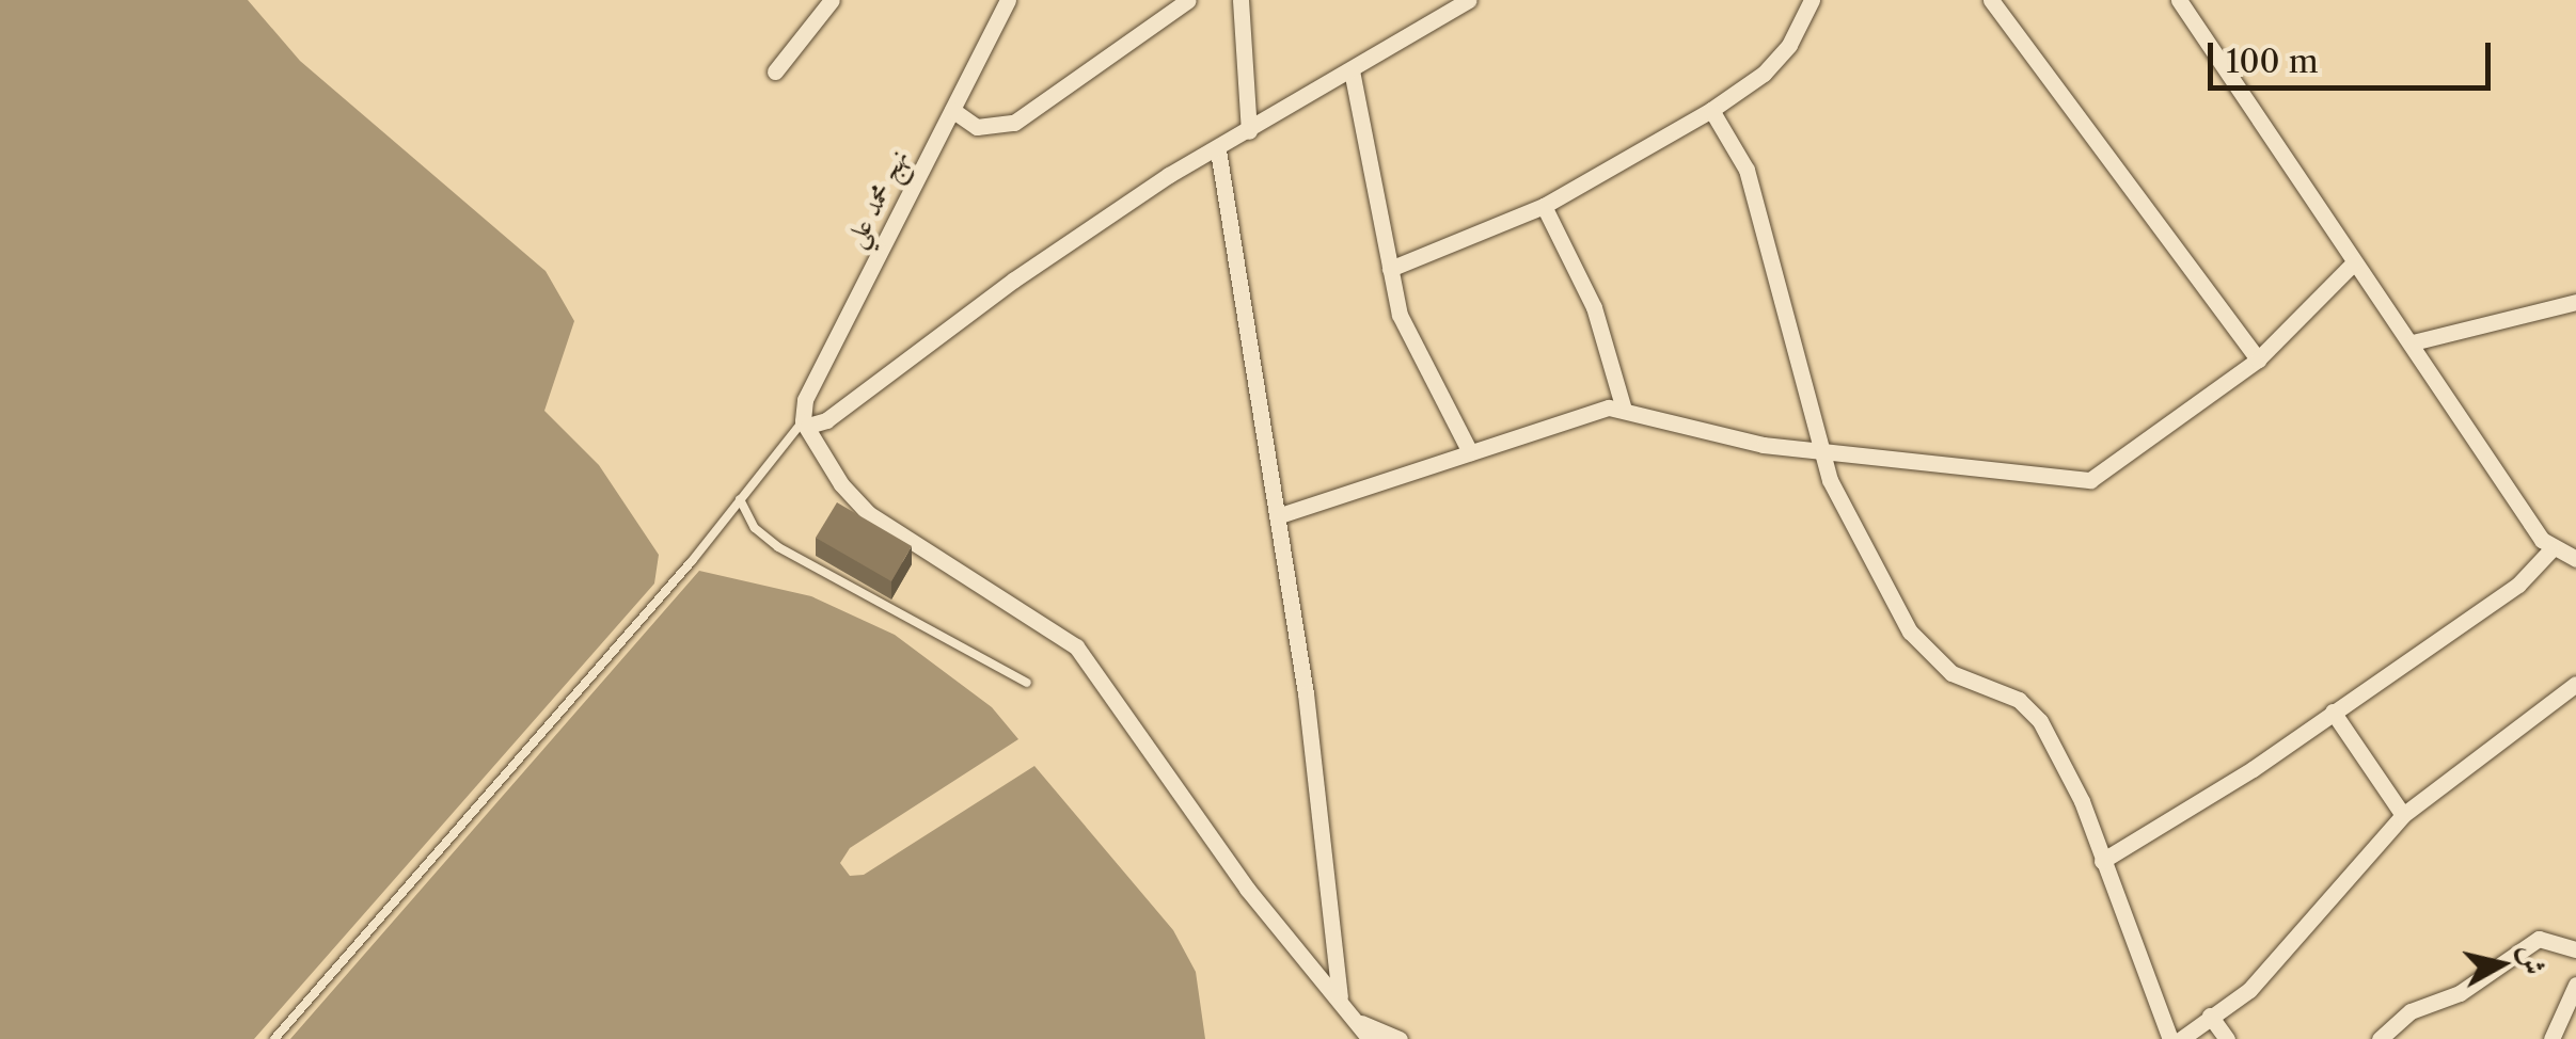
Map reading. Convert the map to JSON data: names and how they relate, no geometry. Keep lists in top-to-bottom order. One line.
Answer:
{"streets":{"street":["نهج محمد علي"]},"scale_bar":"100 m","north":"right"}
